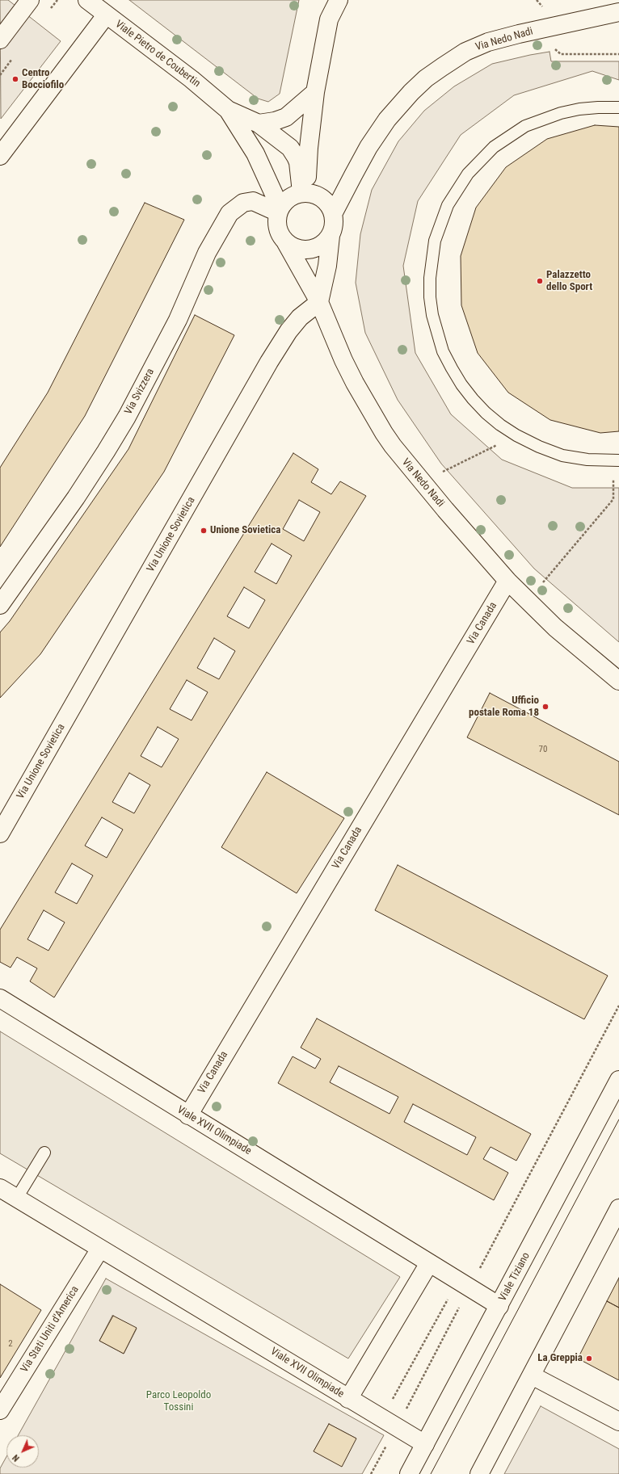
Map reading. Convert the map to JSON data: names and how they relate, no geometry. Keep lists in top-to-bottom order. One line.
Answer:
{"streets":{"street":["Via Nedo Nadi","Viale Pietro de Coubertin","Via Svizzera","Via Unione Sovietica","Via Canada","Viale XVII Olimpiade","Viale Tiziano","Via Stati Uniti d'America"]},"crossings":[["Via Nedo Nadi","Via Svizzera"],["Via Nedo Nadi","Via Unione Sovietica"],["Via Nedo Nadi","Via Canada"],["Via Canada","Viale XVII Olimpiade"],["Viale XVII Olimpiade","Viale Tiziano"],["Viale XVII Olimpiade","Via Stati Uniti d'America"]],"parks":["Parco Leopoldo Tossini"],"places":["Centro Bocciofilo","Palazzetto dello Sport","Unione Sovietica","Ufficio postale Roma 18","La Greppia"],"house_numbers":["70","2"],"north":"bottom left"}
